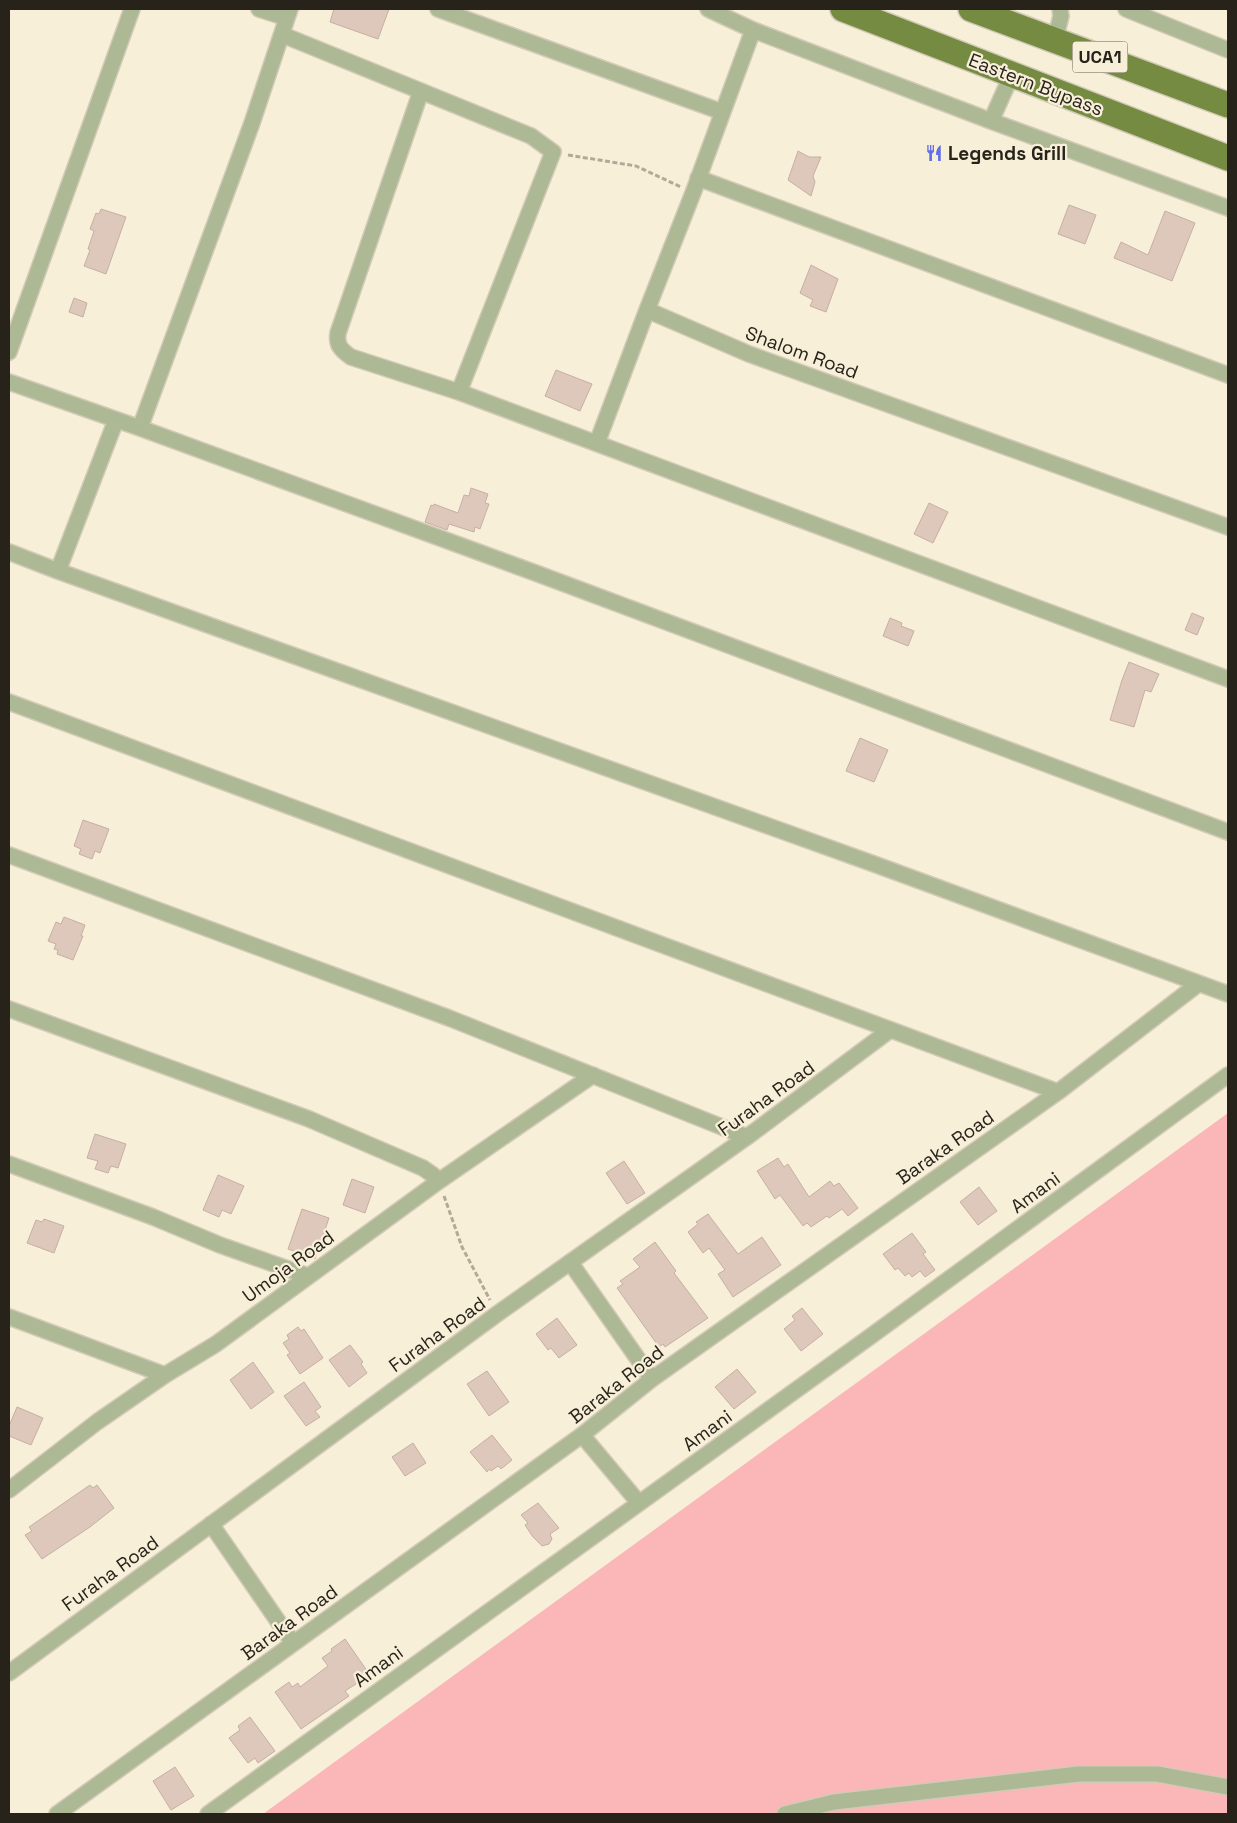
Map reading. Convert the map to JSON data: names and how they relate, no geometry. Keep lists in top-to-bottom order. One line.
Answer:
{"streets":{"main road":["UCA1","Eastern Bypass"],"street":["Shalom Road","Furaha Road","Baraka Road","Amani","Umoja Road"]},"places":{"restaurant":["Legends Grill"]}}
